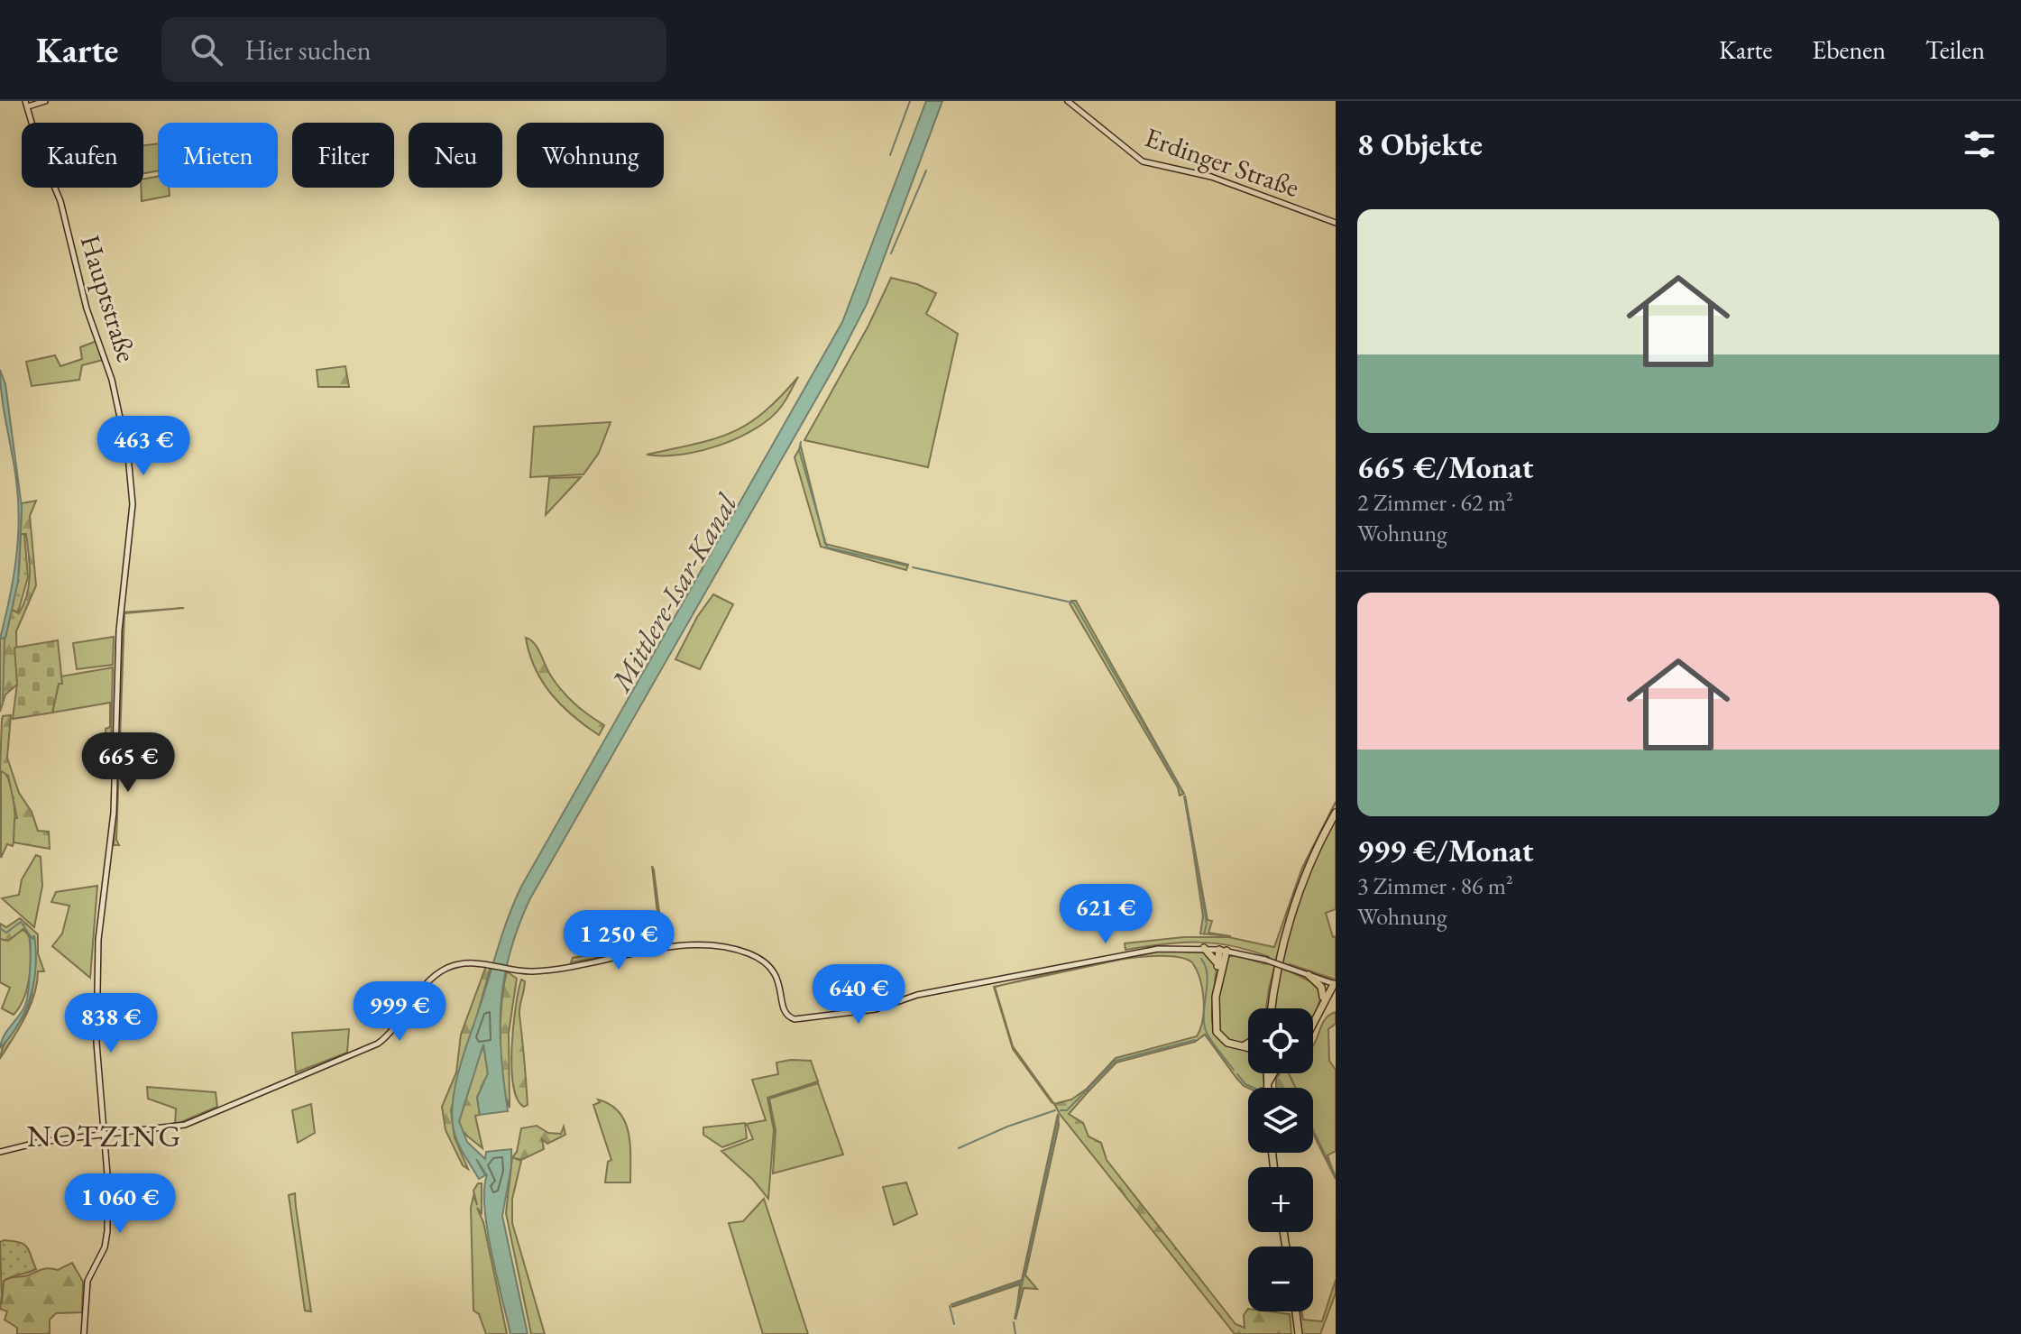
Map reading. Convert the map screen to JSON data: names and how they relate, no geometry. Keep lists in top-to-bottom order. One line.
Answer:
{"streets":{"street":["Erdinger Straße","Hauptstraße"]},"districts":["NOTZING"],"water":["Mittlere-Isar-Kanal"],"page":{"header":"Karte","search":"Hier suchen","nav":["Karte","Ebenen","Teilen"],"heading":"8 Objekte","chip":["Kaufen","Mieten","Filter","Neu","Wohnung"],"list":[{"name":"665 €/Monat","note":"2 Zimmer · 62 m² · Wohnung"},{"name":"999 €/Monat","note":"3 Zimmer · 86 m² · Wohnung"}],"price":["463 €","665 €","621 €","1 250 €","640 €","999 €","838 €","1 060 €"],"map_buttons":["+","−"]}}
